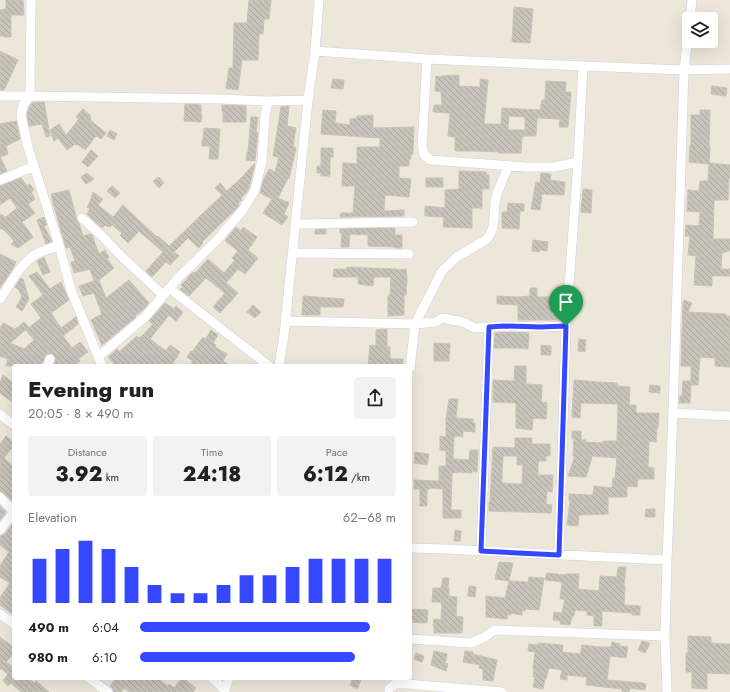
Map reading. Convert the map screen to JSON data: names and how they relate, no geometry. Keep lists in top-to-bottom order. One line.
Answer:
{"page":{"heading":["Evening run","20:05 · 8 × 490 m"],"stats":[["Distance","3.92 km"],["Time","24:18"],["Pace","6:12 /km"]],"chart":["Elevation","62–68 m"],"list":[{"name":"490 m","note":"6:04"},{"name":"980 m","note":"6:10"}]}}
